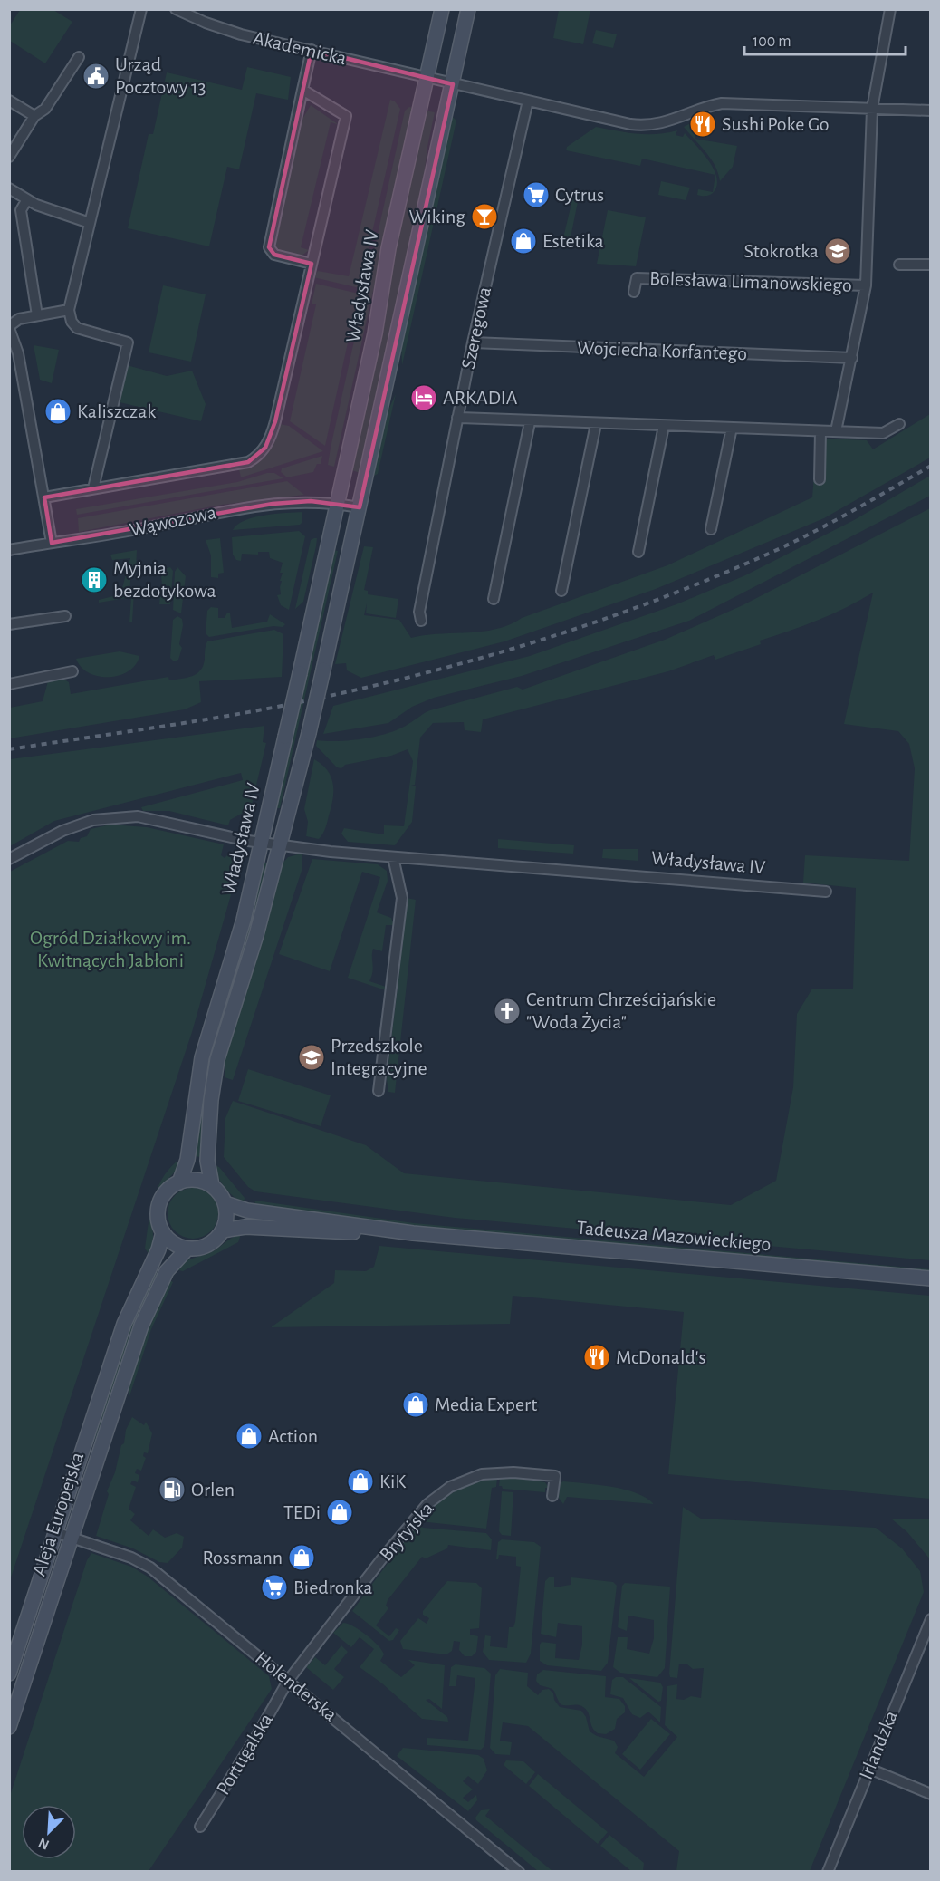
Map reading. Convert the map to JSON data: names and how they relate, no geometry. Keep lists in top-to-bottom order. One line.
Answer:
{"streets":{"main road":["Władysława IV","Tadeusza Mazowieckiego","Aleja Europejska"],"street":["Akademicka","Bolesława Limanowskiego","Szeregowa","Wojciecha Korfantego","Wąwozowa","Brytyjska","Holenderska","Irlandzka","Portugalska"]},"crossings":[["Akademicka","Władysława IV"],["Władysława IV","Wąwozowa"],["Władysława IV","Tadeusza Mazowieckiego"],["Władysława IV","Aleja Europejska"],["Szeregowa","Wojciecha Korfantego"],["Tadeusza Mazowieckiego","Aleja Europejska"],["Aleja Europejska","Holenderska"],["Brytyjska","Holenderska"],["Brytyjska","Portugalska"],["Holenderska","Portugalska"]],"parks":["Ogród Działkowy im. Kwitnących Jabłoni"],"places":{"public building":["Urząd Pocztowy 13"],"restaurant":["Sushi Poke Go","McDonald's"],"supermarket":["Cytrus","Biedronka"],"bar":["Wiking"],"shop":["Estetika","Kaliszczak","Media Expert","Action","KiK","TEDi","Rossmann"],"school or university":["Stokrotka","Przedszkole Integracyjne"],"hotel":["ARKADIA"],"building":["Myjnia bezdotykowa"],"church":["Centrum Chrześcijańskie \"Woda Życia\""],"fuel station":["Orlen"]},"scale_bar":"100 m","north":"bottom left"}
